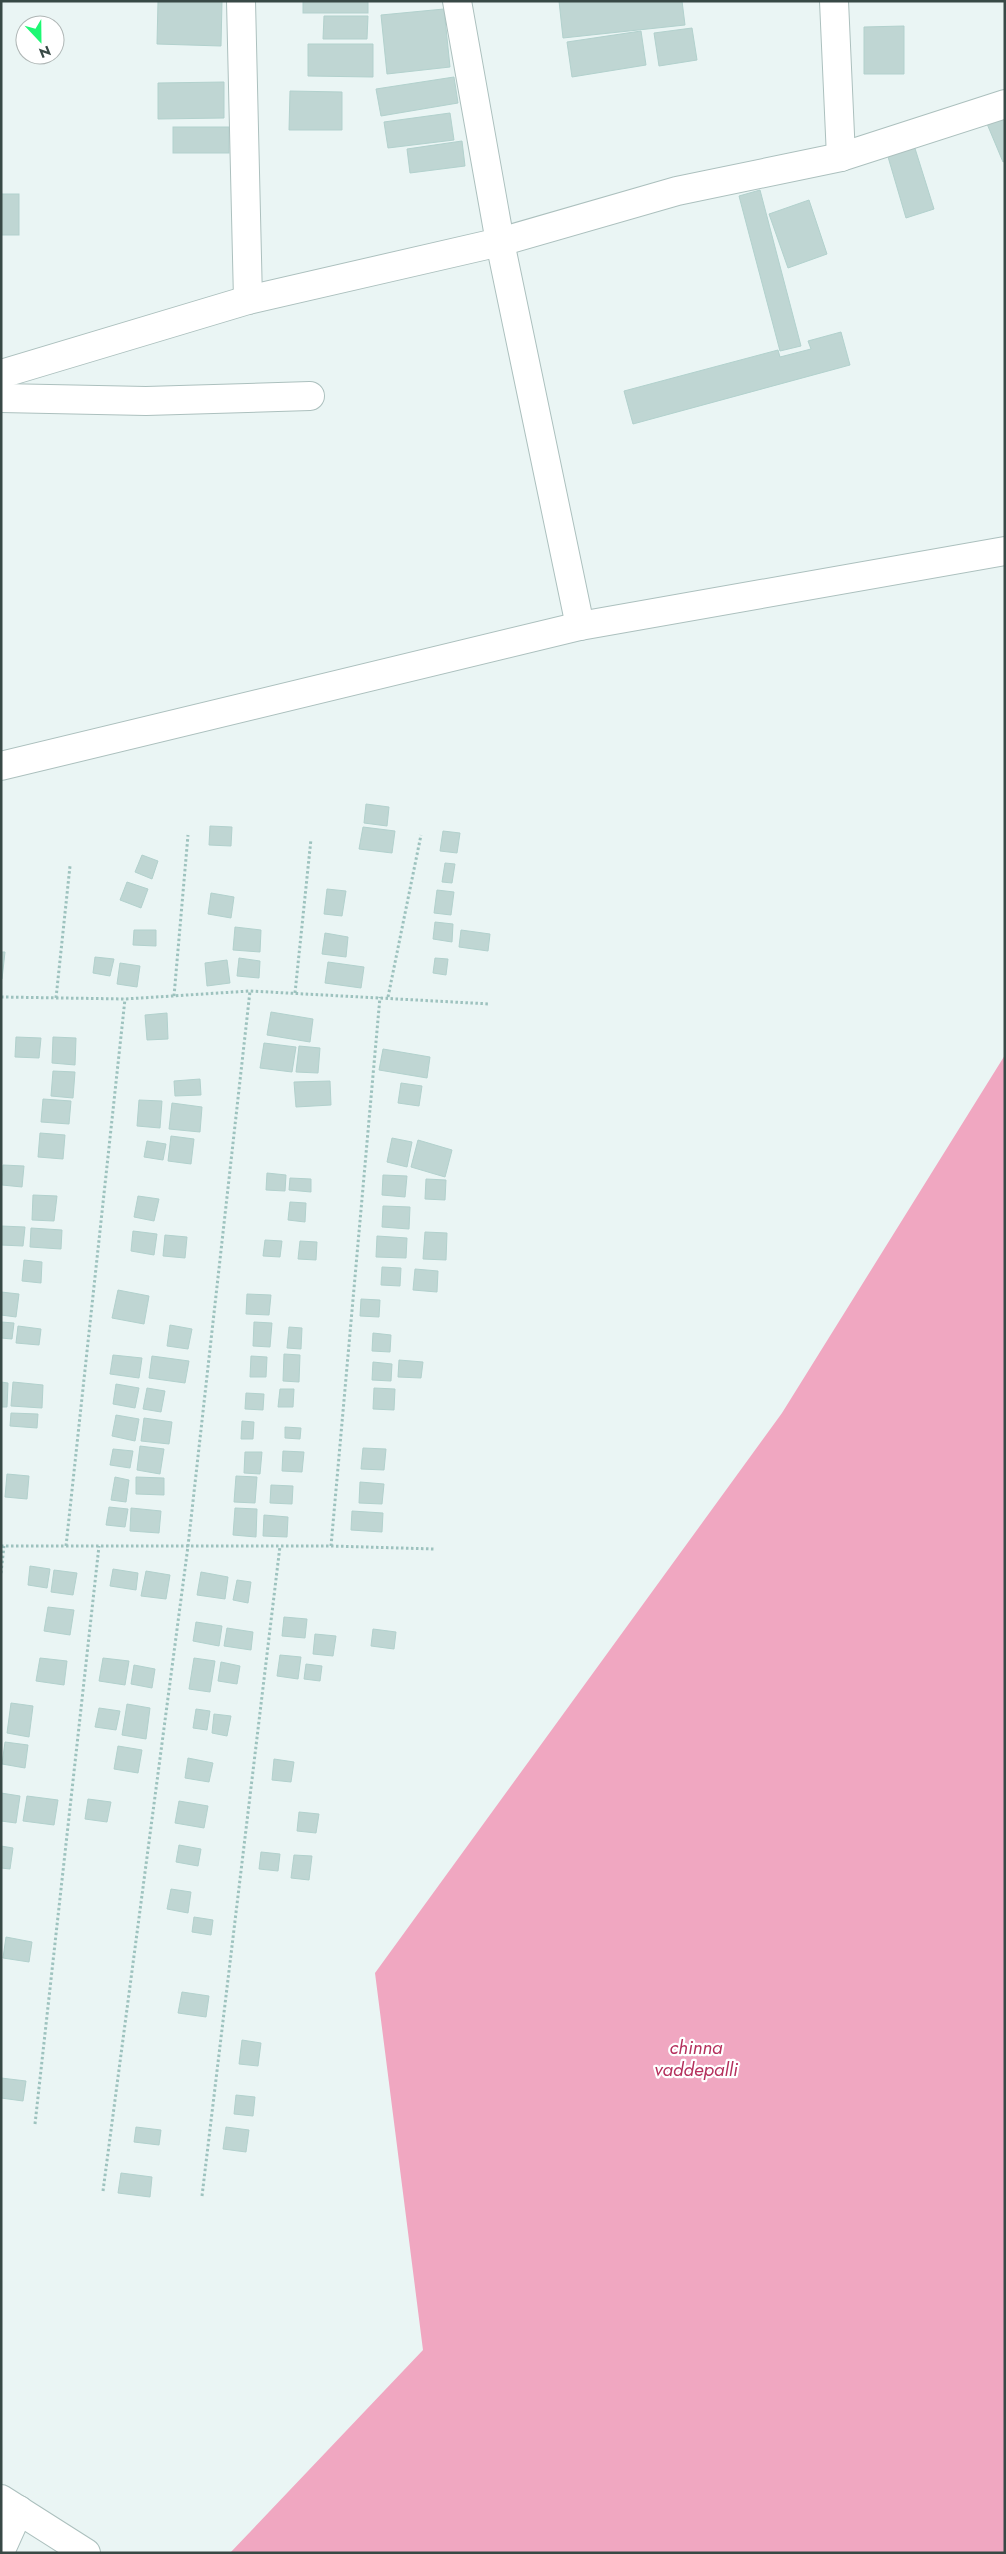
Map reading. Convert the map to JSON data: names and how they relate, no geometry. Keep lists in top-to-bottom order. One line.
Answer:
{"water":["chinna vaddepalli"],"north":"bottom"}
